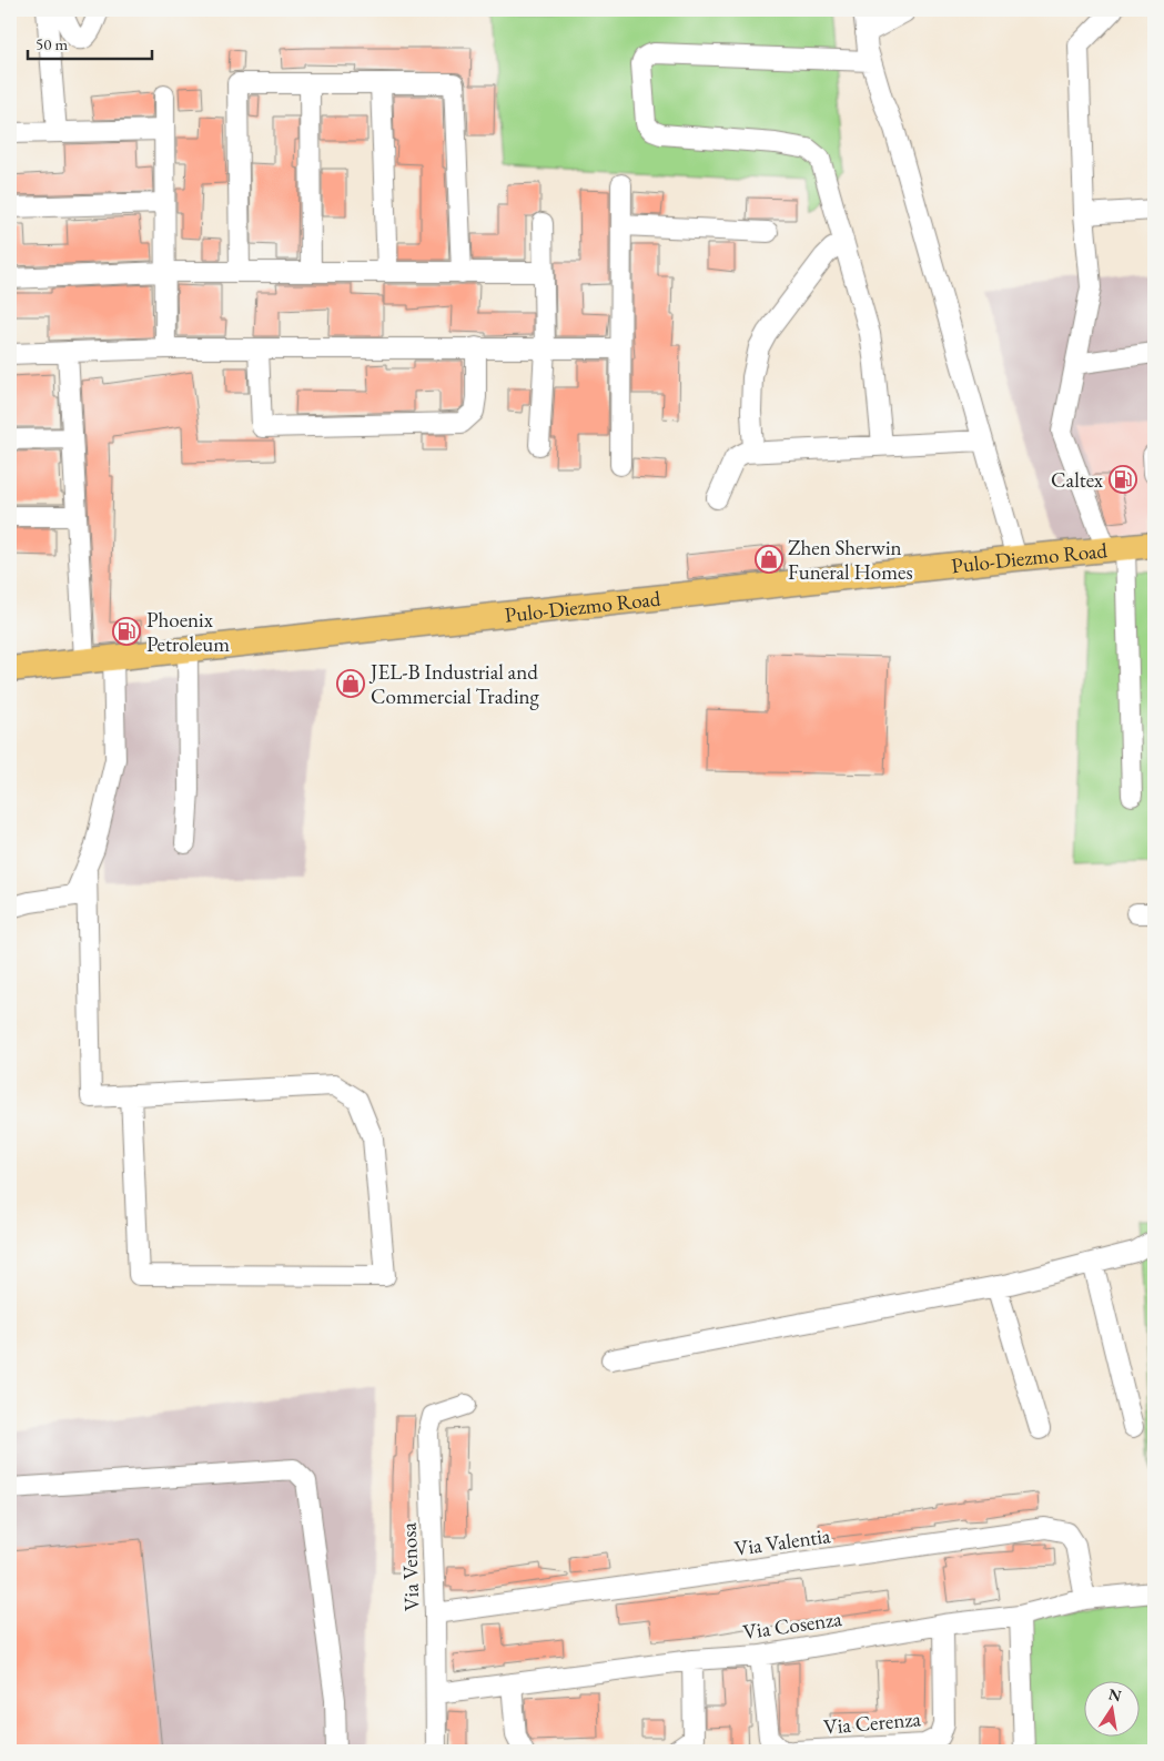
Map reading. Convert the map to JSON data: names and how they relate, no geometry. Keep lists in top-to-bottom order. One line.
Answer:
{"streets":{"main road":["Pulo-Diezmo Road"],"street":["Via Valentia","Via Venosa","Via Cosenza","Via Cerenza"]},"crossings":[["Via Valentia","Via Venosa"],["Via Valentia","Via Cosenza"],["Via Venosa","Via Cosenza"],["Via Cosenza","Via Cerenza"]],"places":{"fuel station":["Caltex","Phoenix Petroleum"],"shop":["Zhen Sherwin Funeral Homes","JEL-B Industrial and Commercial Trading"]},"scale_bar":"50 m","north":"top"}
